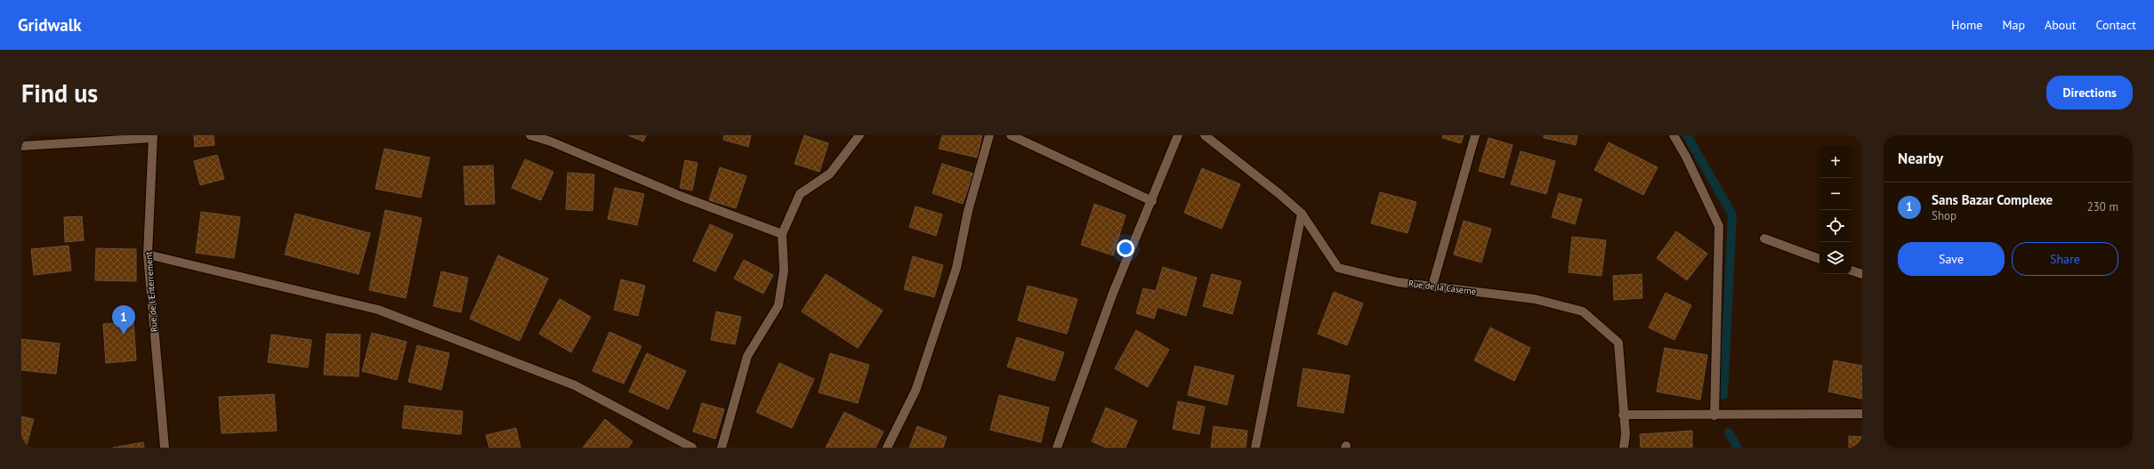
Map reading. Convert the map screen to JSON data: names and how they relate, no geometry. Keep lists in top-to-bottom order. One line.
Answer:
{"streets":{"street":["Rue de la Caserne","Rue de l'Enterrement"]},"page":{"header":"Gridwalk","nav":["Home","Map","About","Contact"],"buttons":["Directions",["Save","Share"]],"title":"Find us","heading":"Nearby","map_buttons":["+","−"],"list":[{"mark":"1","name":"Sans Bazar Complexe","note":"Shop","value":"230 m"}],"pins":"1"}}
